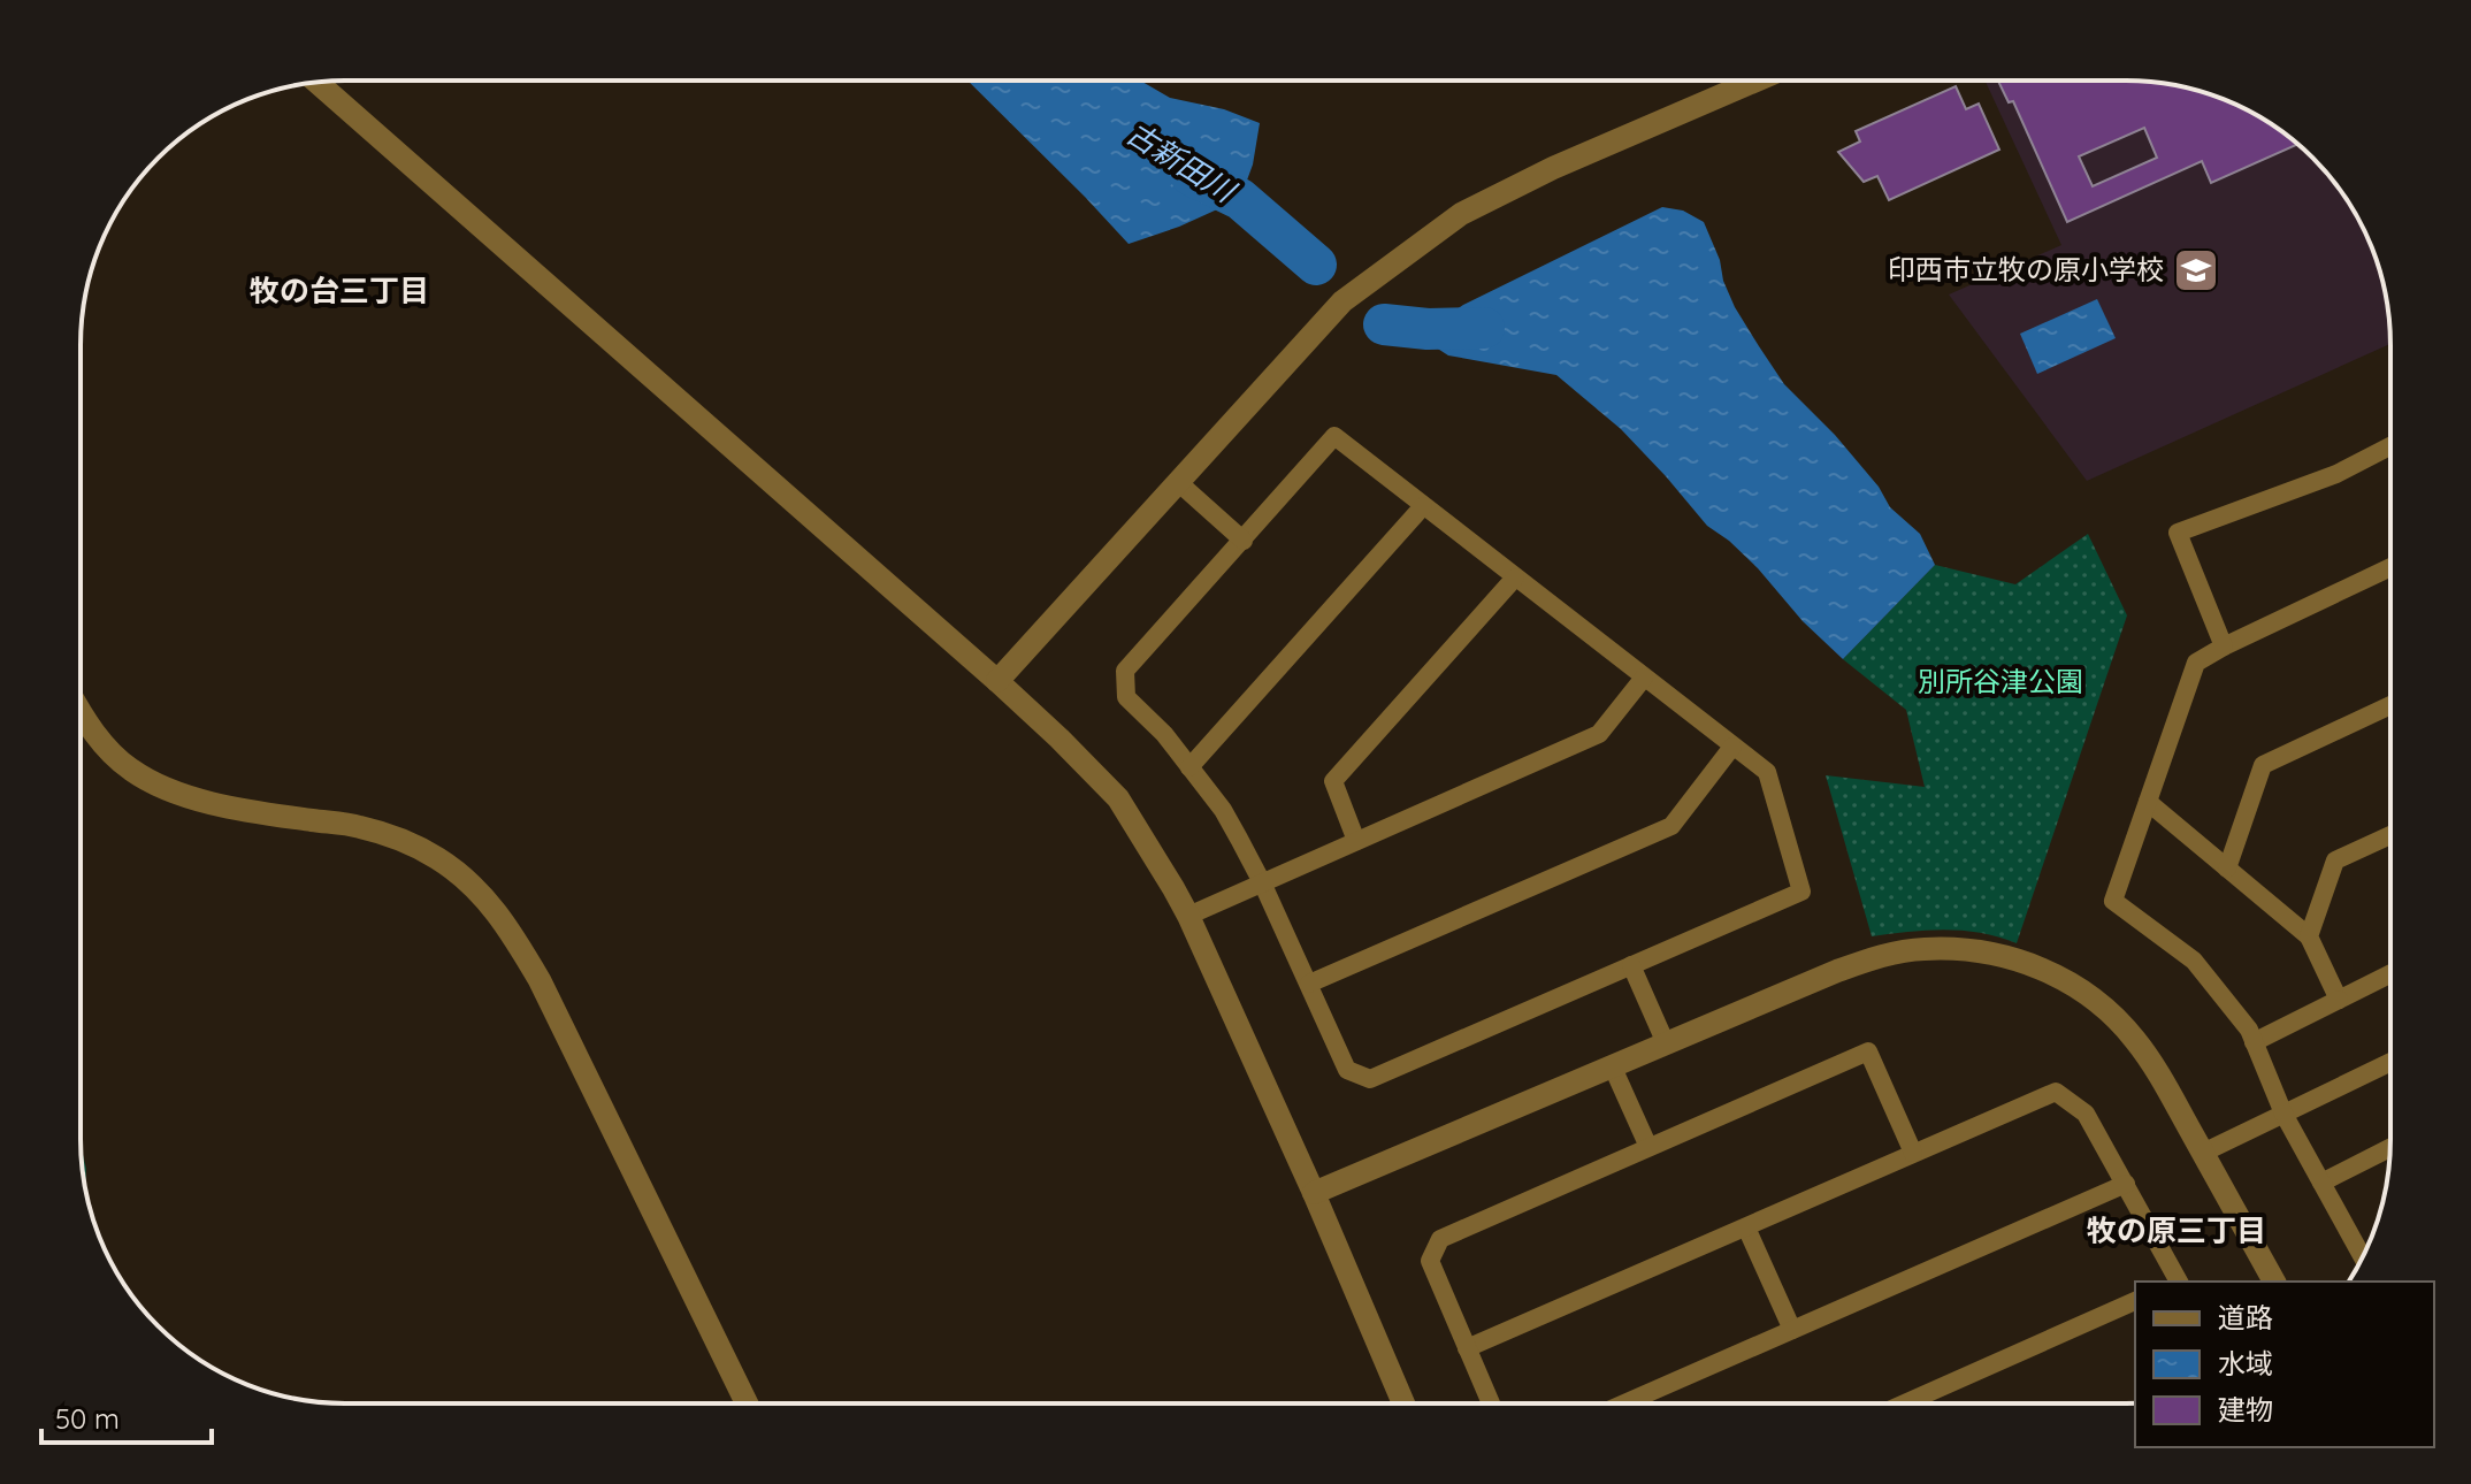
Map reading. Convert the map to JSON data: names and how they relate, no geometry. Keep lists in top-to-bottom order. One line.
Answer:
{"districts":["牧の台三丁目","牧の原三丁目"],"water":["古新田川"],"parks":["別所谷津公園"],"places":{"school or university":["印西市立牧の原小学校"]},"legend":["道路","水域","建物"],"scale_bar":"50 m"}
